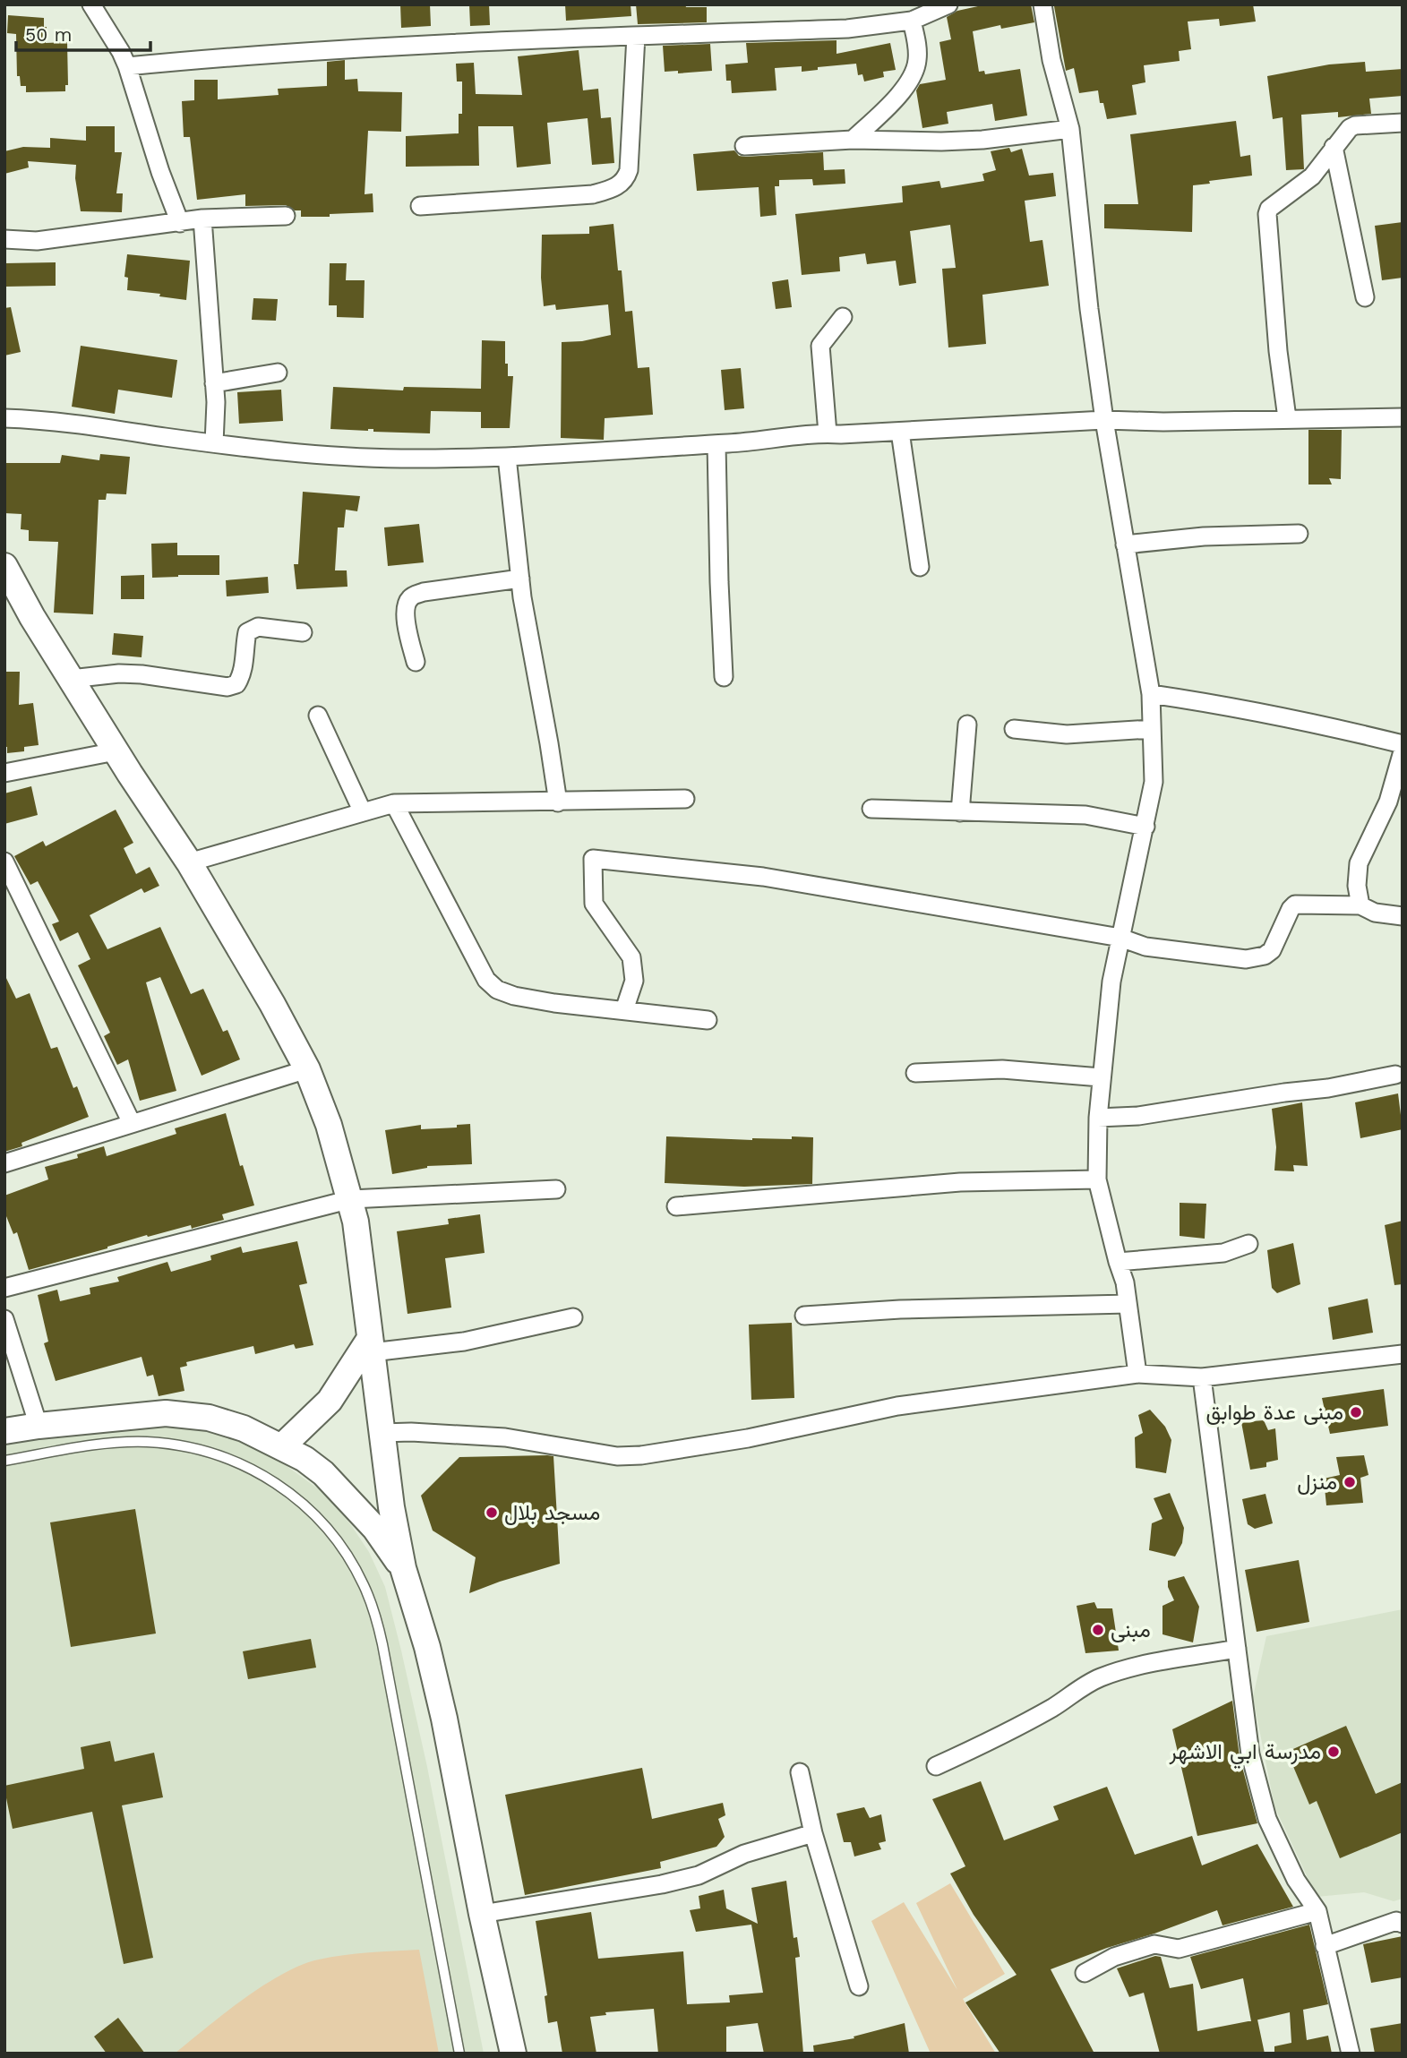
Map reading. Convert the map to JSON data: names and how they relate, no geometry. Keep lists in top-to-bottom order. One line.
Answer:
{"places":["مبنى عدة طوابق","منزل","مسجد بلال","مبنى","مدرسة ابي الاشهر"],"scale_bar":"50 m"}
